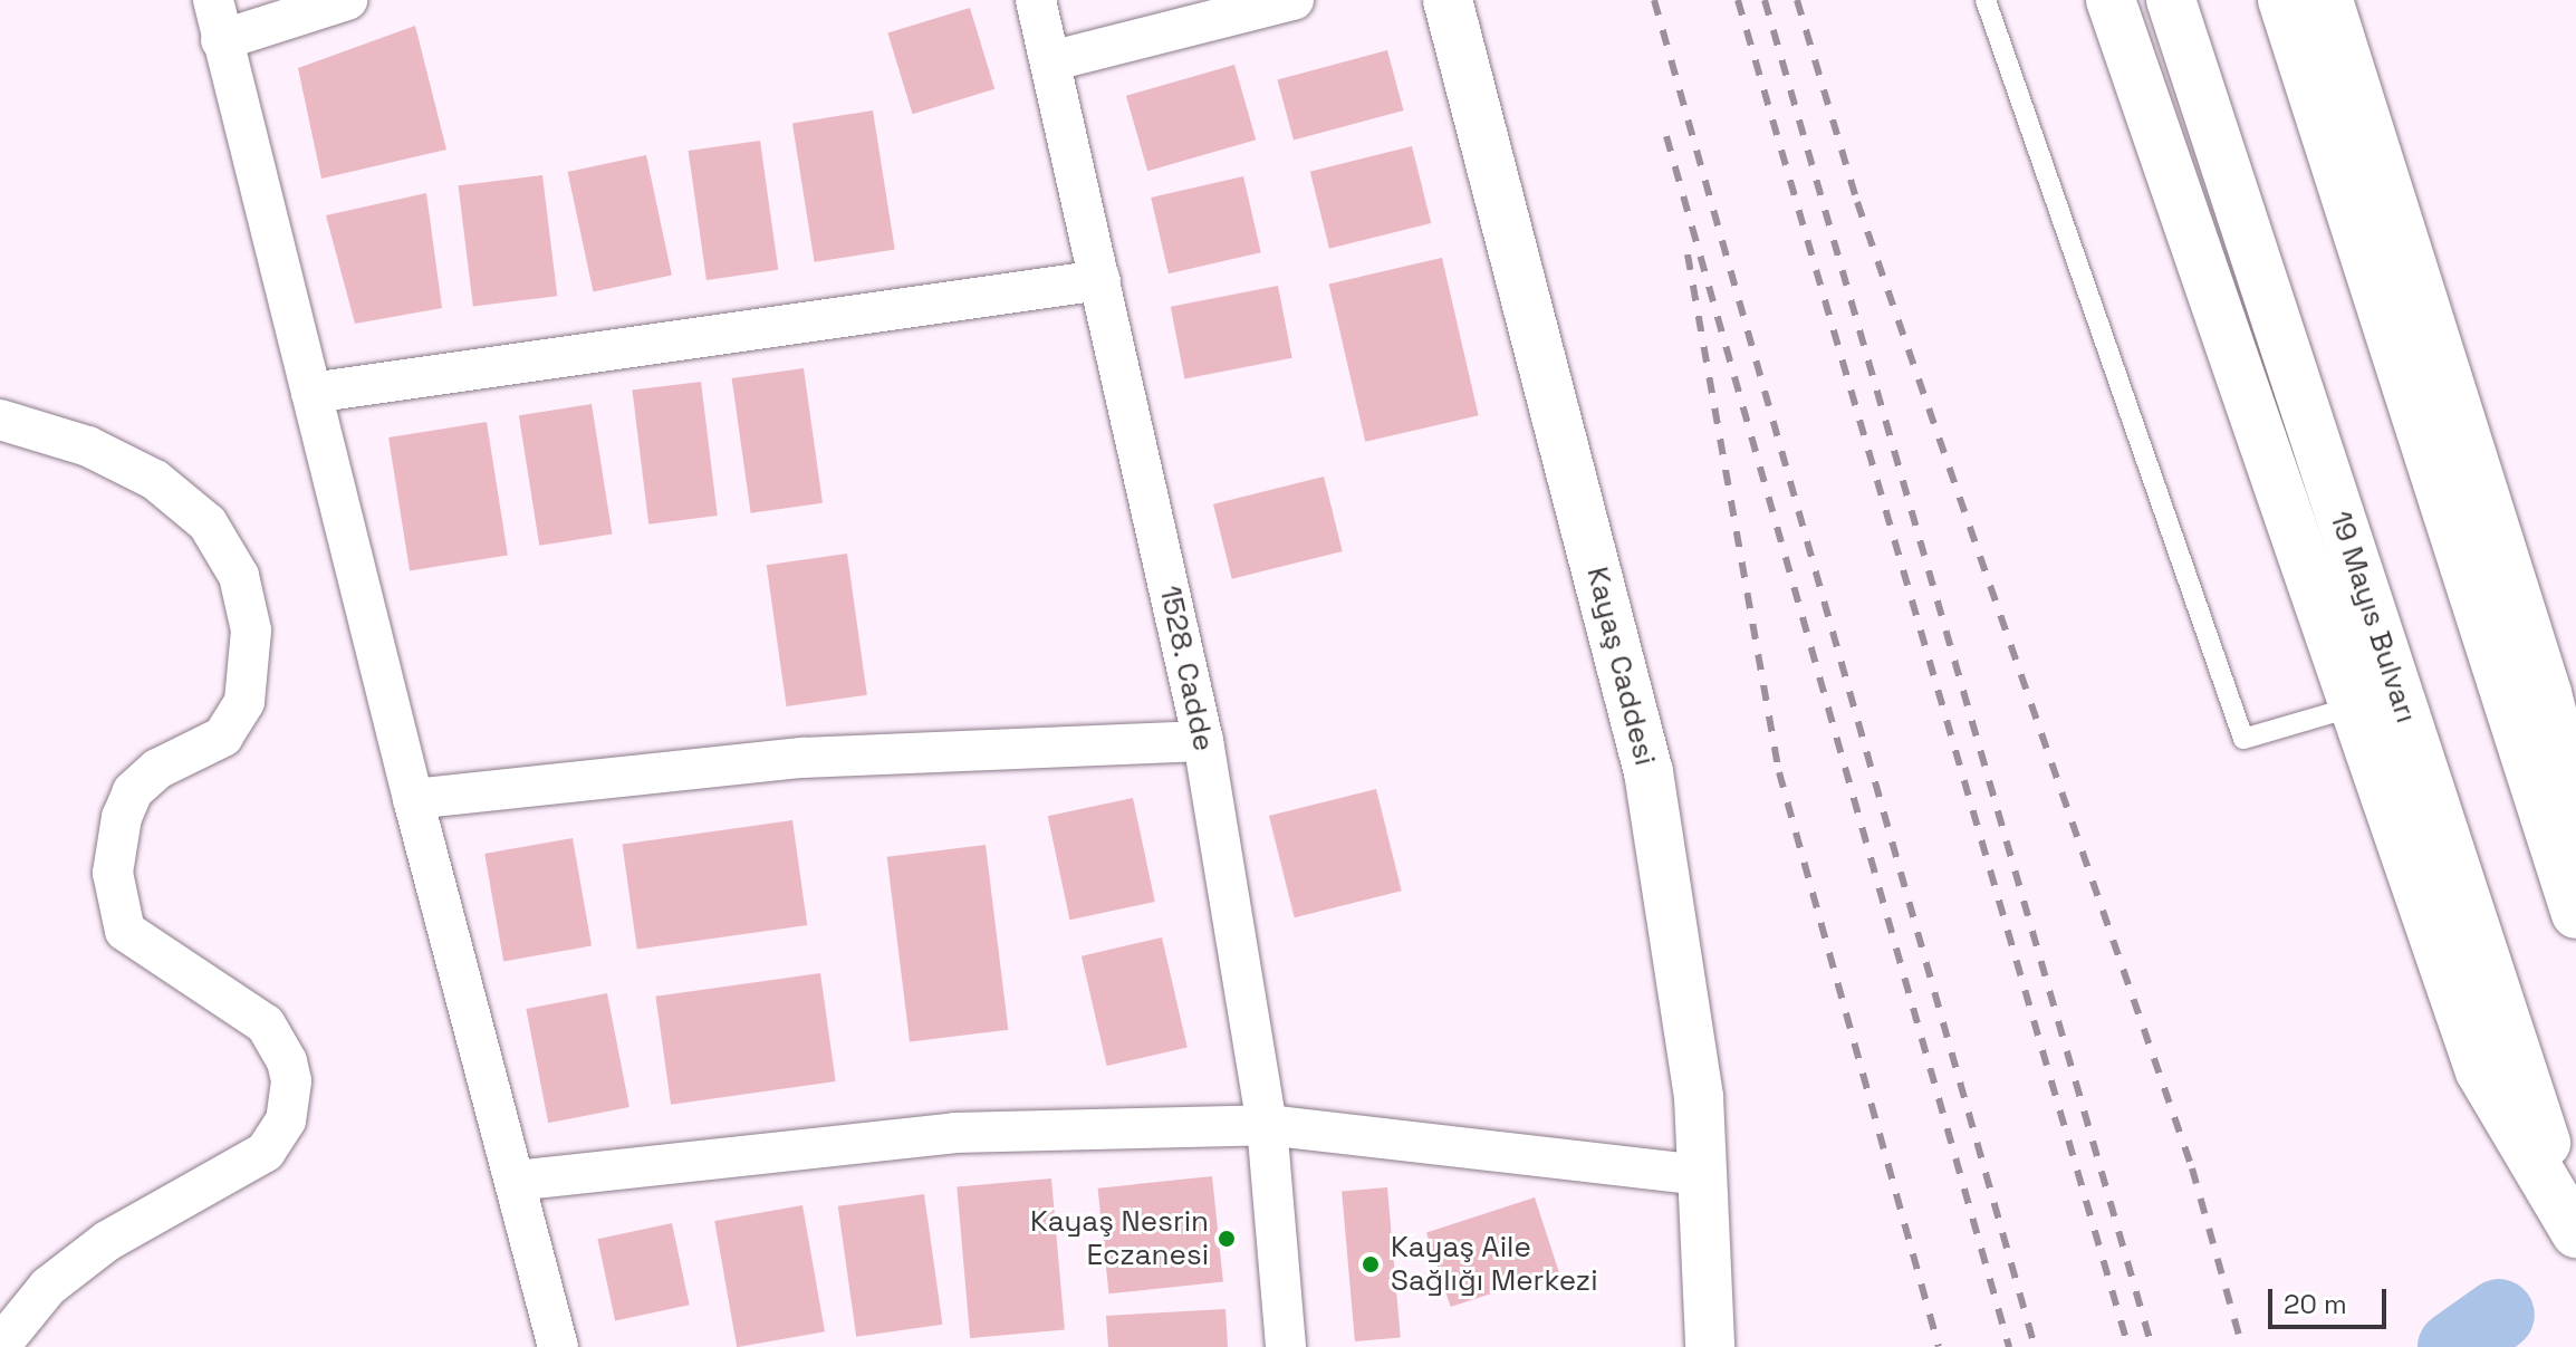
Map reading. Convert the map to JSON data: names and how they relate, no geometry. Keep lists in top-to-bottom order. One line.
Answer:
{"streets":{"main road":["19 Mayıs Bulvarı","Kayaş Caddesi"],"street":["1528. Cadde"]},"places":["Kayaş Nesrin Eczanesi","Kayaş Aile Sağlığı Merkezi"],"scale_bar":"20 m"}
